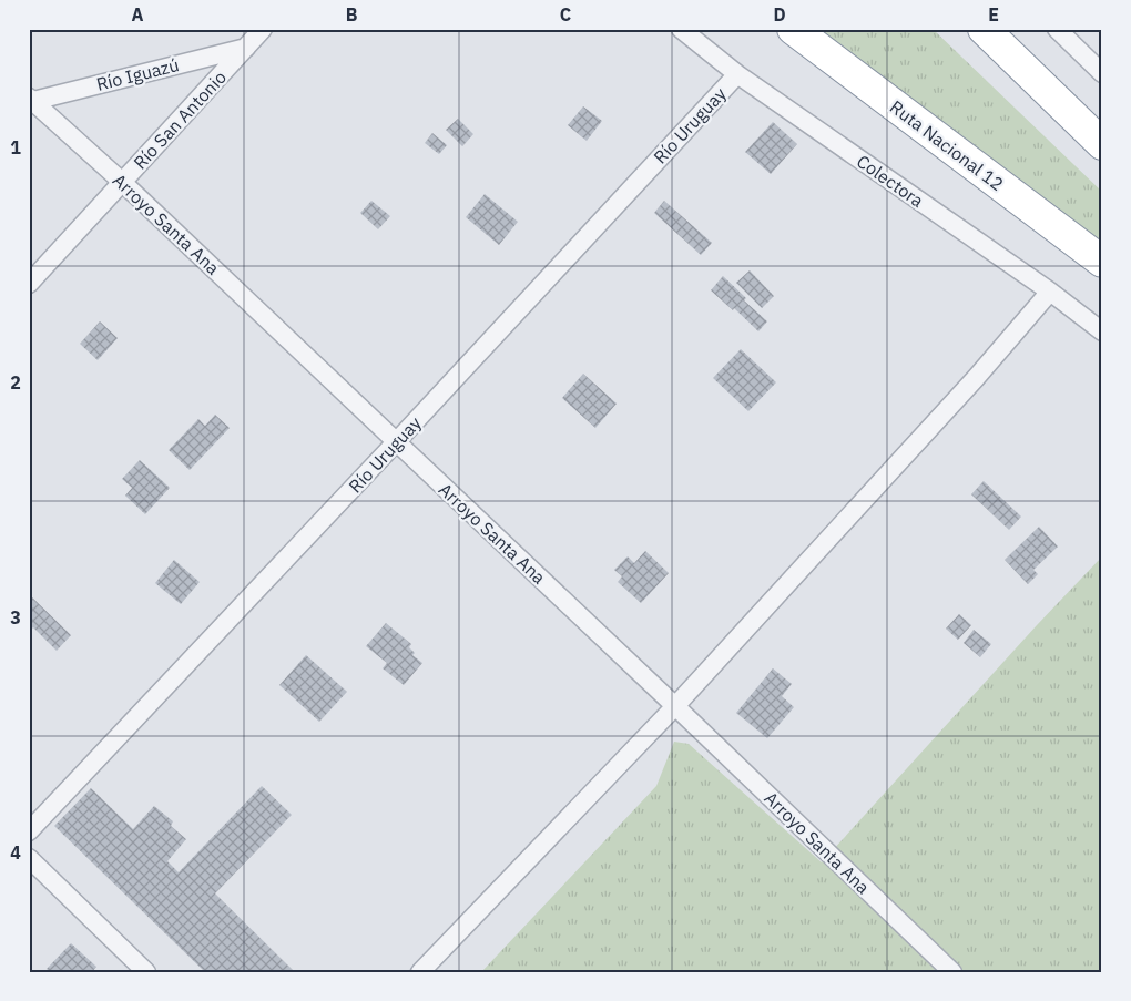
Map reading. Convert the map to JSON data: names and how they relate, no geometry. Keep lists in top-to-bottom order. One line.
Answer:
{"streets":{"highway":["Ruta Nacional 12"],"street":["Río Iguazú","Río San Antonio","Río Uruguay","Colectora","Arroyo Santa Ana"]},"crossings":[["Río Iguazú","Río San Antonio"],["Río Iguazú","Arroyo Santa Ana"],["Río San Antonio","Arroyo Santa Ana"],["Río Uruguay","Colectora"],["Río Uruguay","Arroyo Santa Ana"]],"grid":{"columns":["A","B","C","D","E"],"rows":["1","2","3","4"]}}
